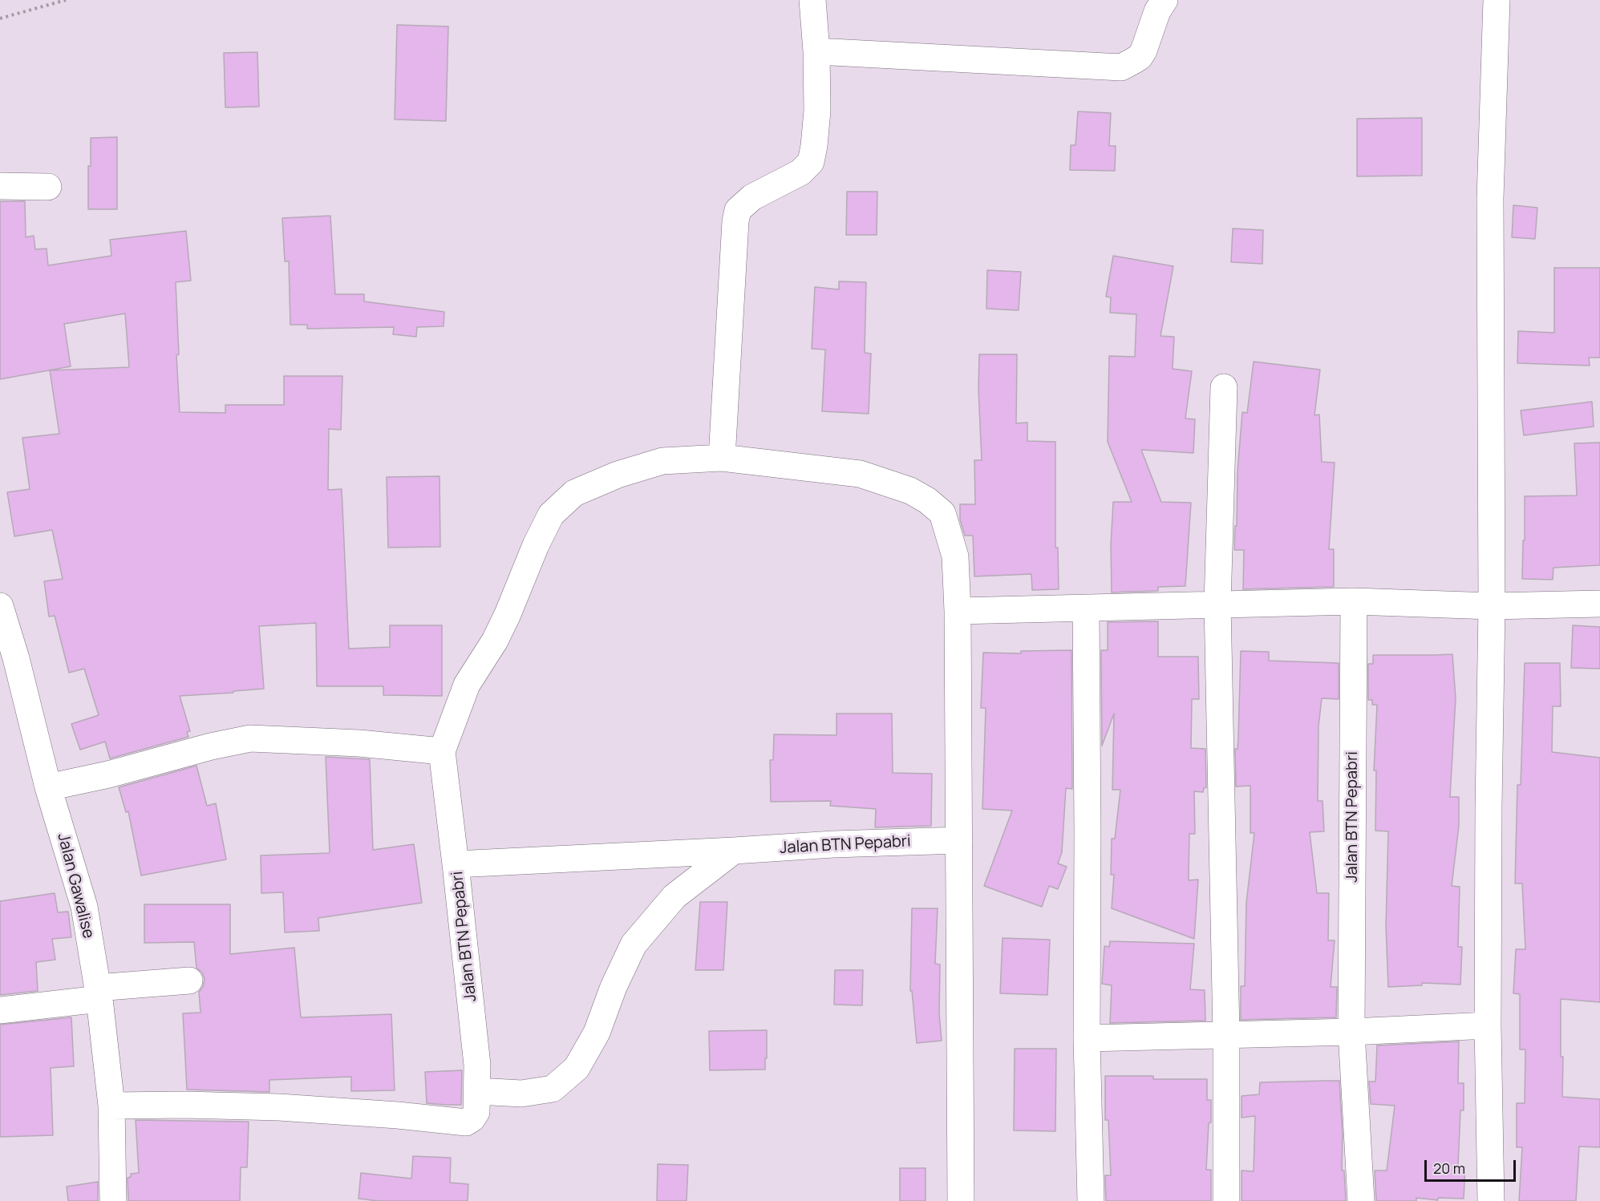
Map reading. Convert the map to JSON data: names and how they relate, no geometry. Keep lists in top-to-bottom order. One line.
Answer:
{"streets":{"street":["Jalan BTN Pepabri","Jalan Gawalise"]},"crossings":[["Jalan BTN Pepabri","Jalan Gawalise"]],"scale_bar":"20 m"}
